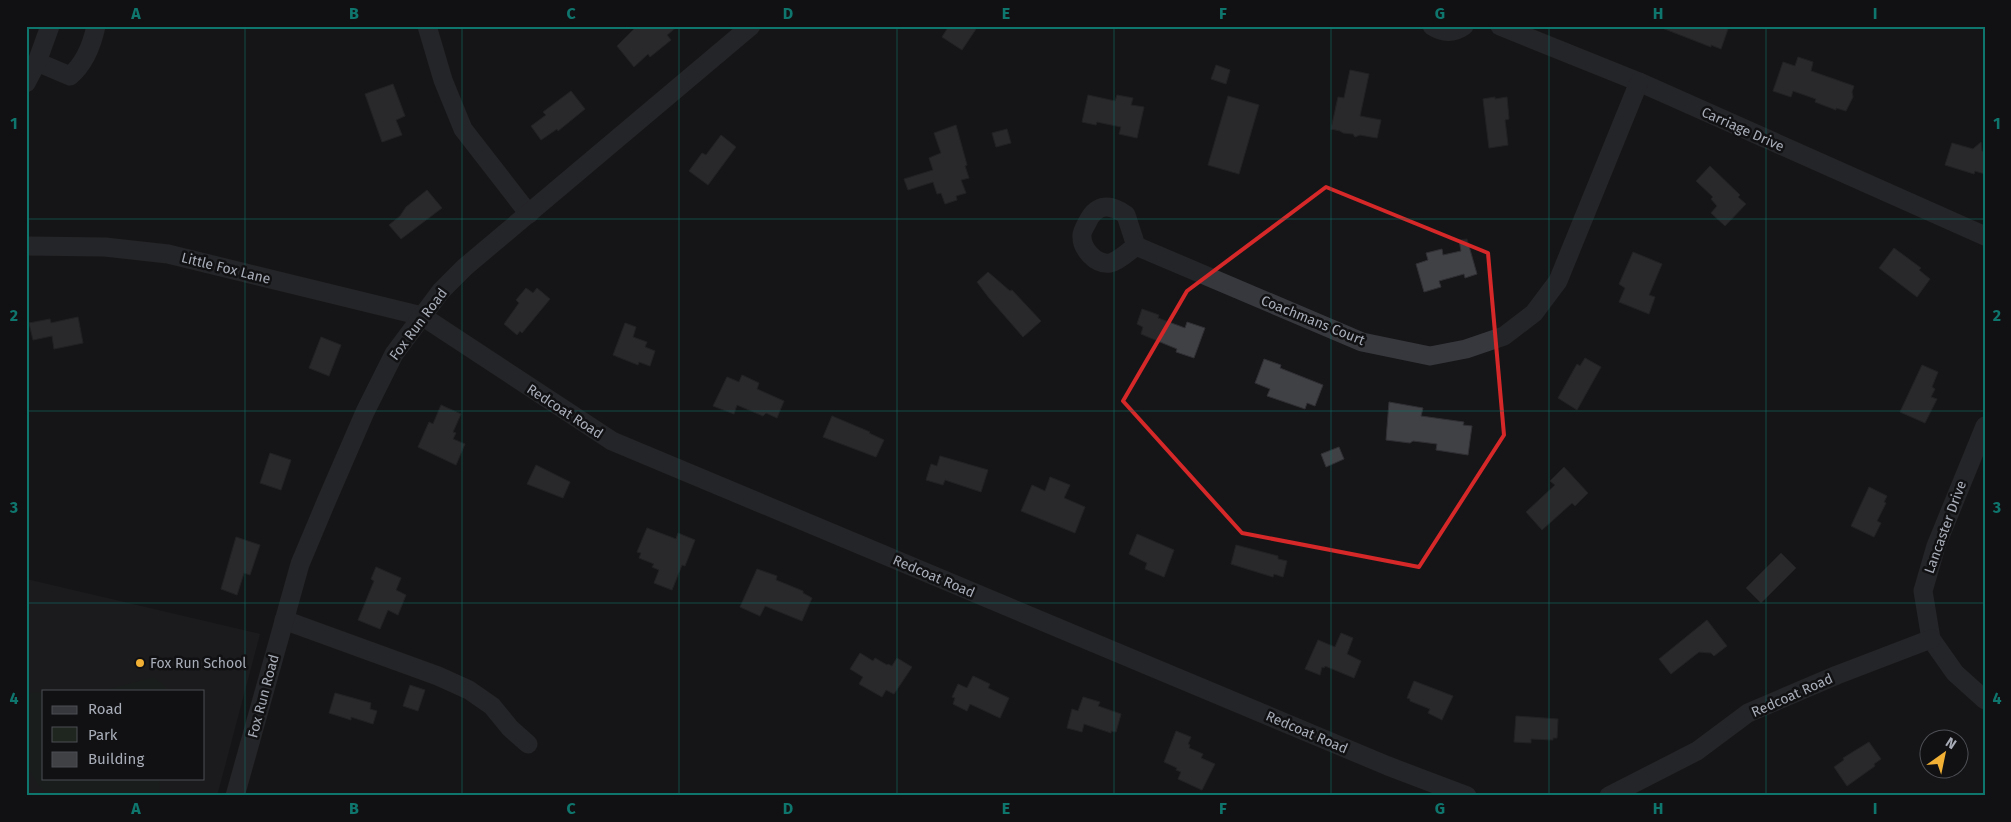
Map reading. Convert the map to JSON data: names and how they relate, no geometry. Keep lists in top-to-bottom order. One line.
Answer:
{"streets":{"street":["Carriage Drive","Little Fox Lane","Coachmans Court","Fox Run Road","Redcoat Road","Lancaster Drive"]},"crossings":[["Carriage Drive","Coachmans Court"],["Little Fox Lane","Fox Run Road"],["Little Fox Lane","Redcoat Road"],["Fox Run Road","Redcoat Road"],["Redcoat Road","Lancaster Drive"]],"places":["Fox Run School"],"legend":["Road","Park","Building"],"north":"top right","grid":{"columns":["A","B","C","D","E","F","G","H","I"],"rows":["1","2","3","4"]}}
